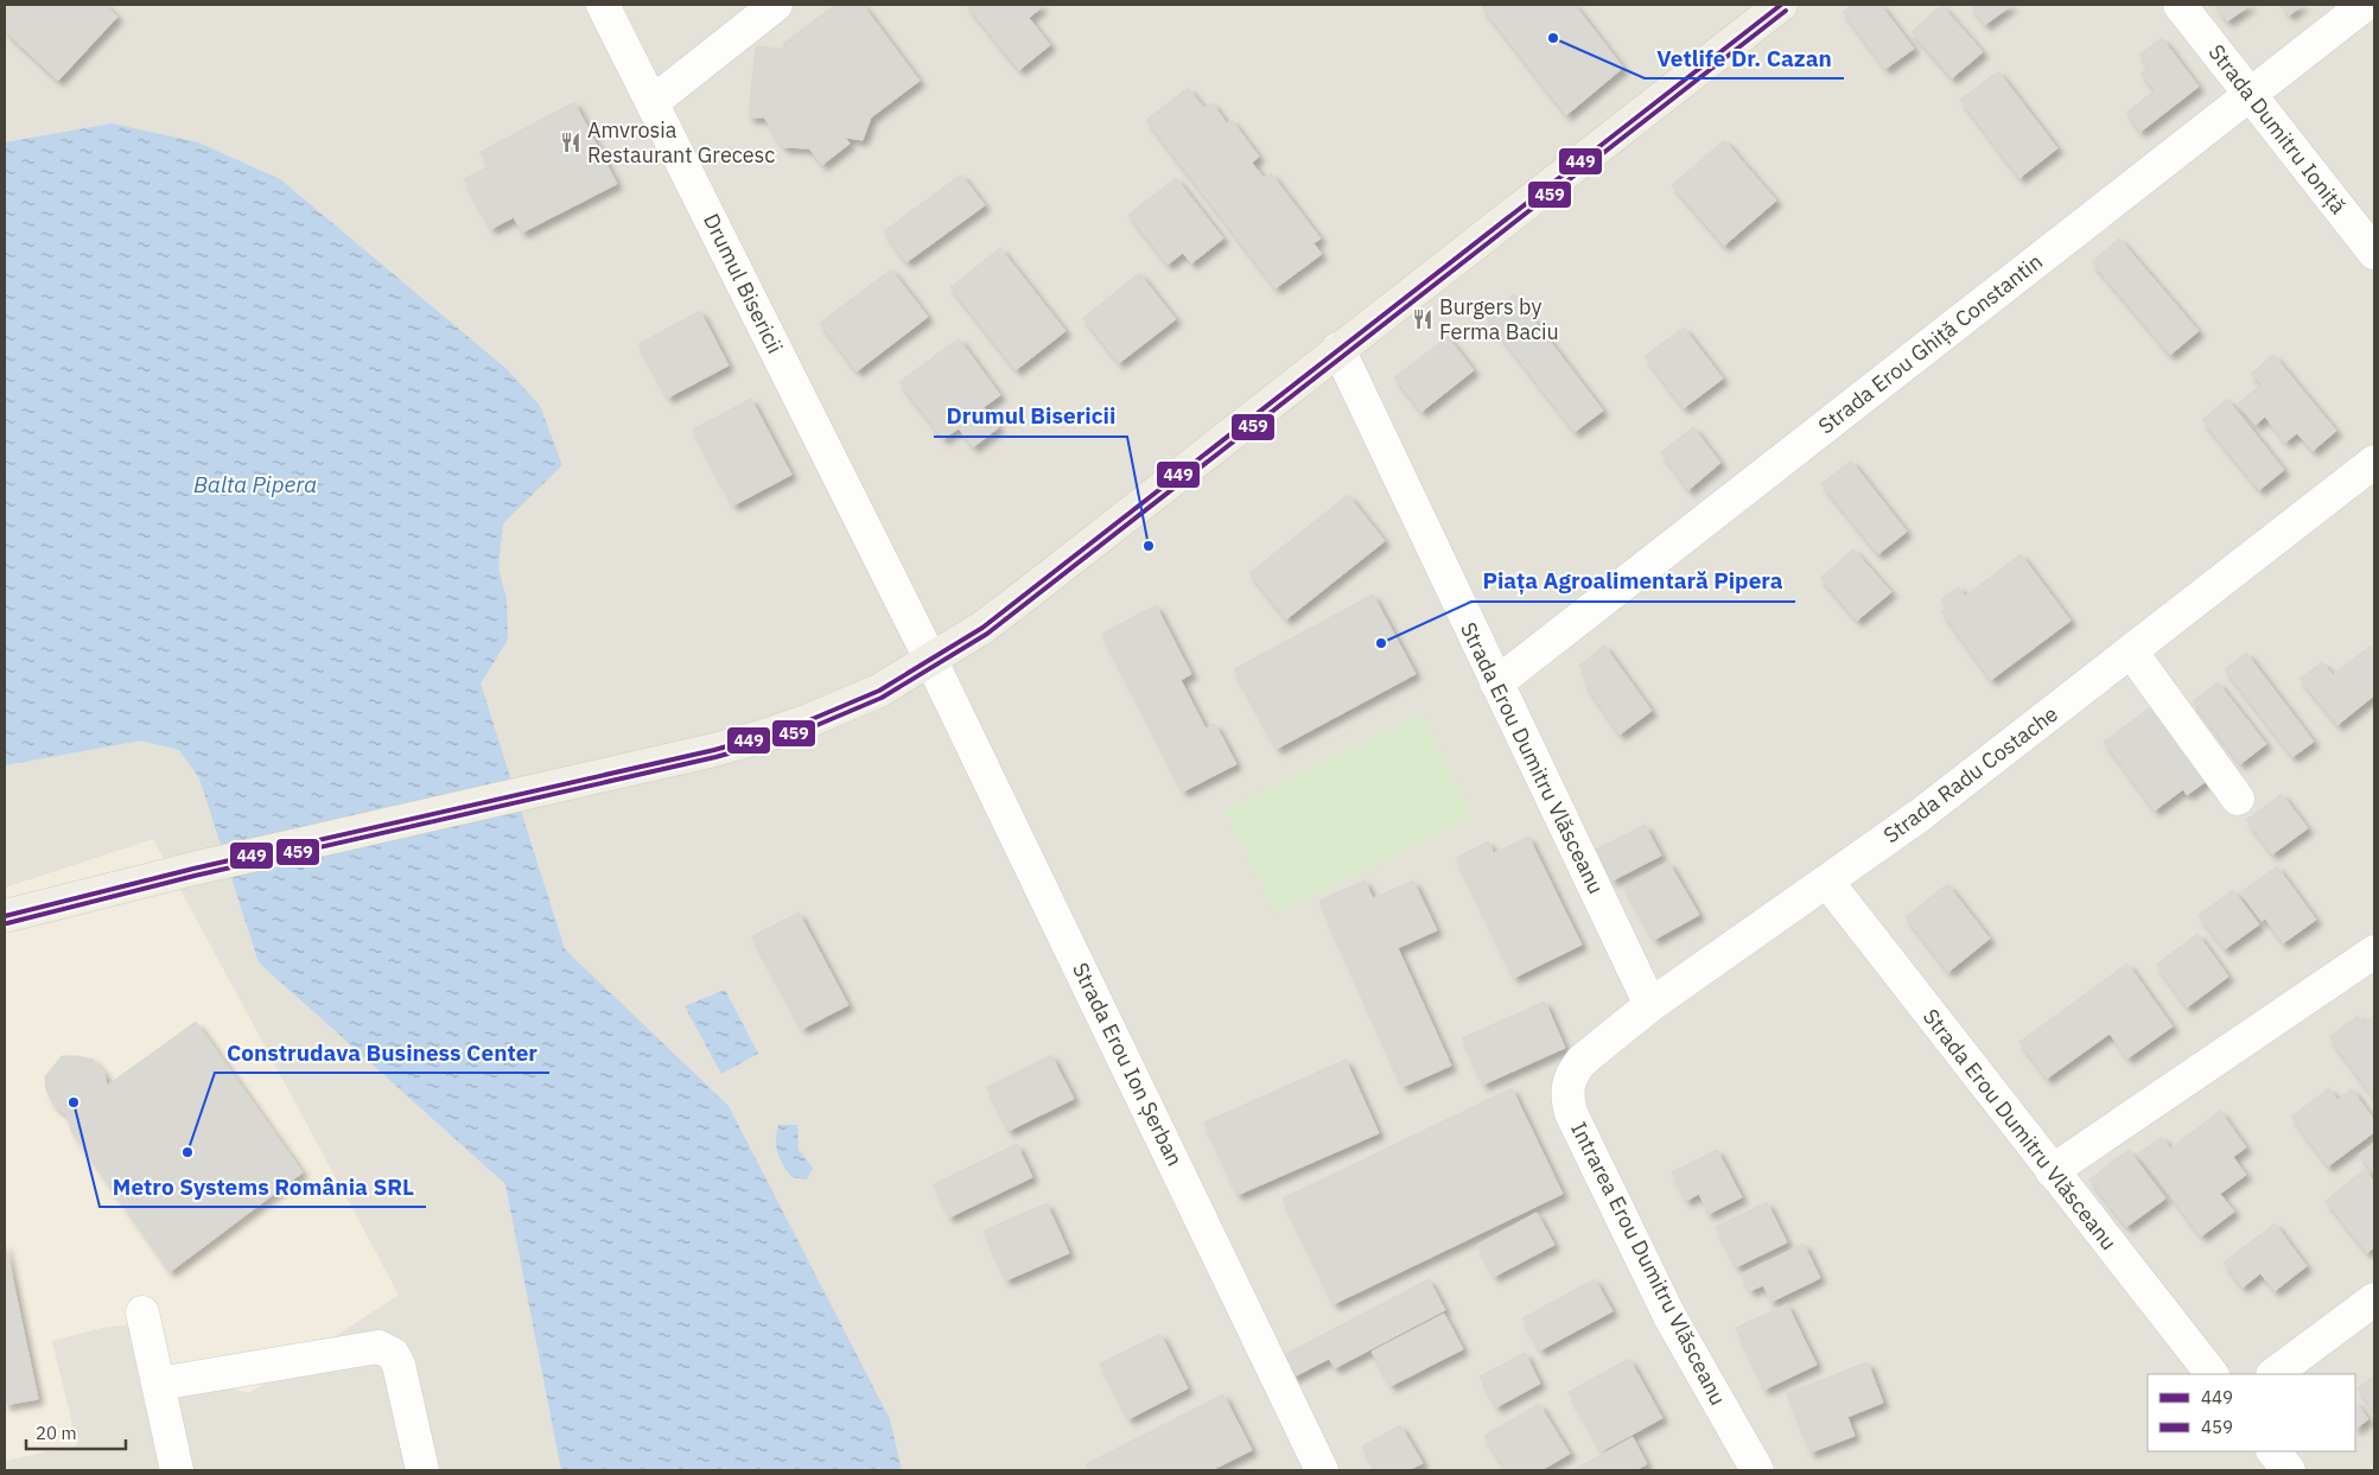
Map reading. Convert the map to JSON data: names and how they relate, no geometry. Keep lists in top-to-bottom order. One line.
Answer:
{"streets":{"street":["Strada Dumitru Ioniță","Drumul Bisericii","Strada Erou Ghiță Constantin","Strada Erou Dumitru Vlăsceanu","Strada Radu Costache","Strada Erou Ion Șerban","Intrarea Erou Dumitru Vlăsceanu"]},"crossings":[["Strada Dumitru Ioniță","Strada Erou Ghiță Constantin"],["Drumul Bisericii","Strada Erou Ion Șerban"],["Strada Erou Ghiță Constantin","Strada Erou Dumitru Vlăsceanu"],["Strada Erou Dumitru Vlăsceanu","Strada Radu Costache"],["Strada Radu Costache","Intrarea Erou Dumitru Vlăsceanu"]],"water":["Balta Pipera"],"places":{"other":["Vetlife Dr. Cazan","Drumul Bisericii","Piața Agroalimentară Pipera","Metro Systems România SRL","Construdava Business Center"],"restaurant":["Amvrosia Restaurant Grecesc","Burgers by Ferma Baciu"]},"lines":["transit line 449","transit line 459"],"legend":["449","459"],"scale_bar":"20 m"}
